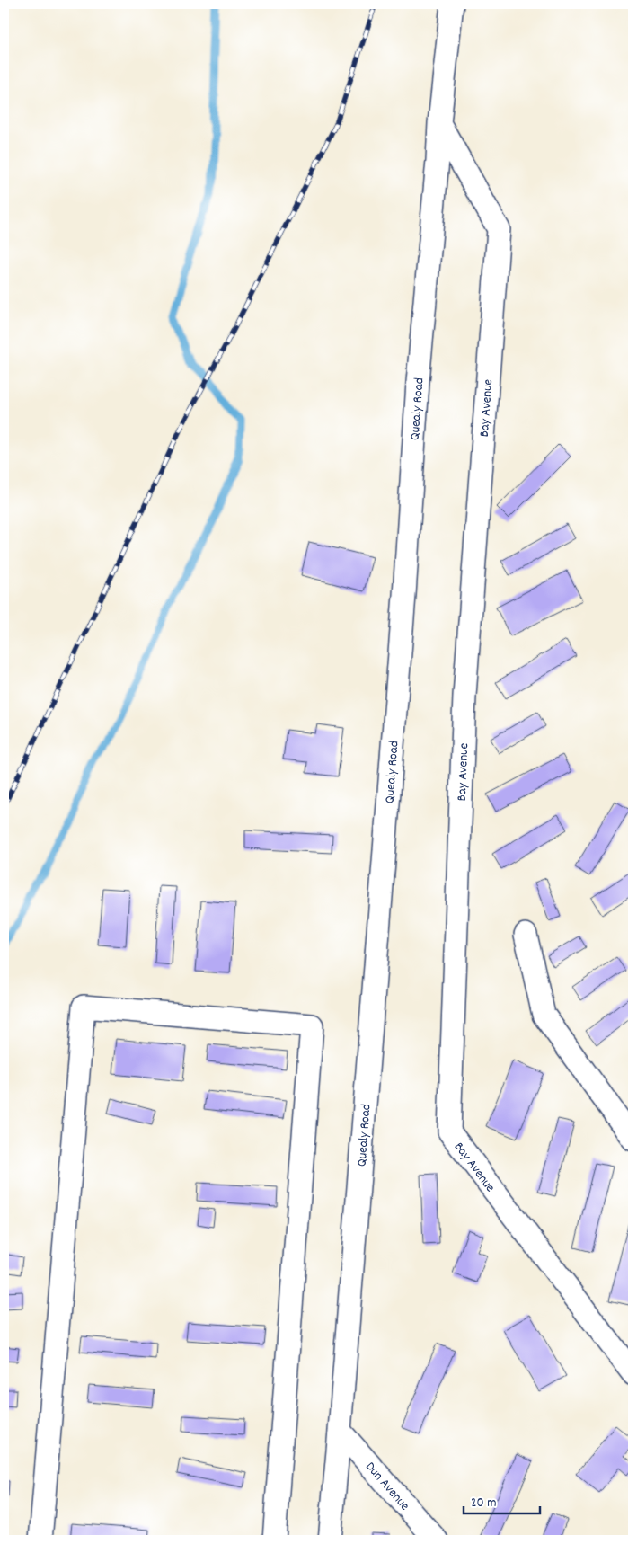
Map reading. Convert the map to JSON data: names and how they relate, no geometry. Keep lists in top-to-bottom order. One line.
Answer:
{"streets":{"street":["Bay Avenue","Quealy Road","Dun Avenue"]},"crossings":[["Bay Avenue","Quealy Road"],["Quealy Road","Dun Avenue"]],"scale_bar":"20 m"}
